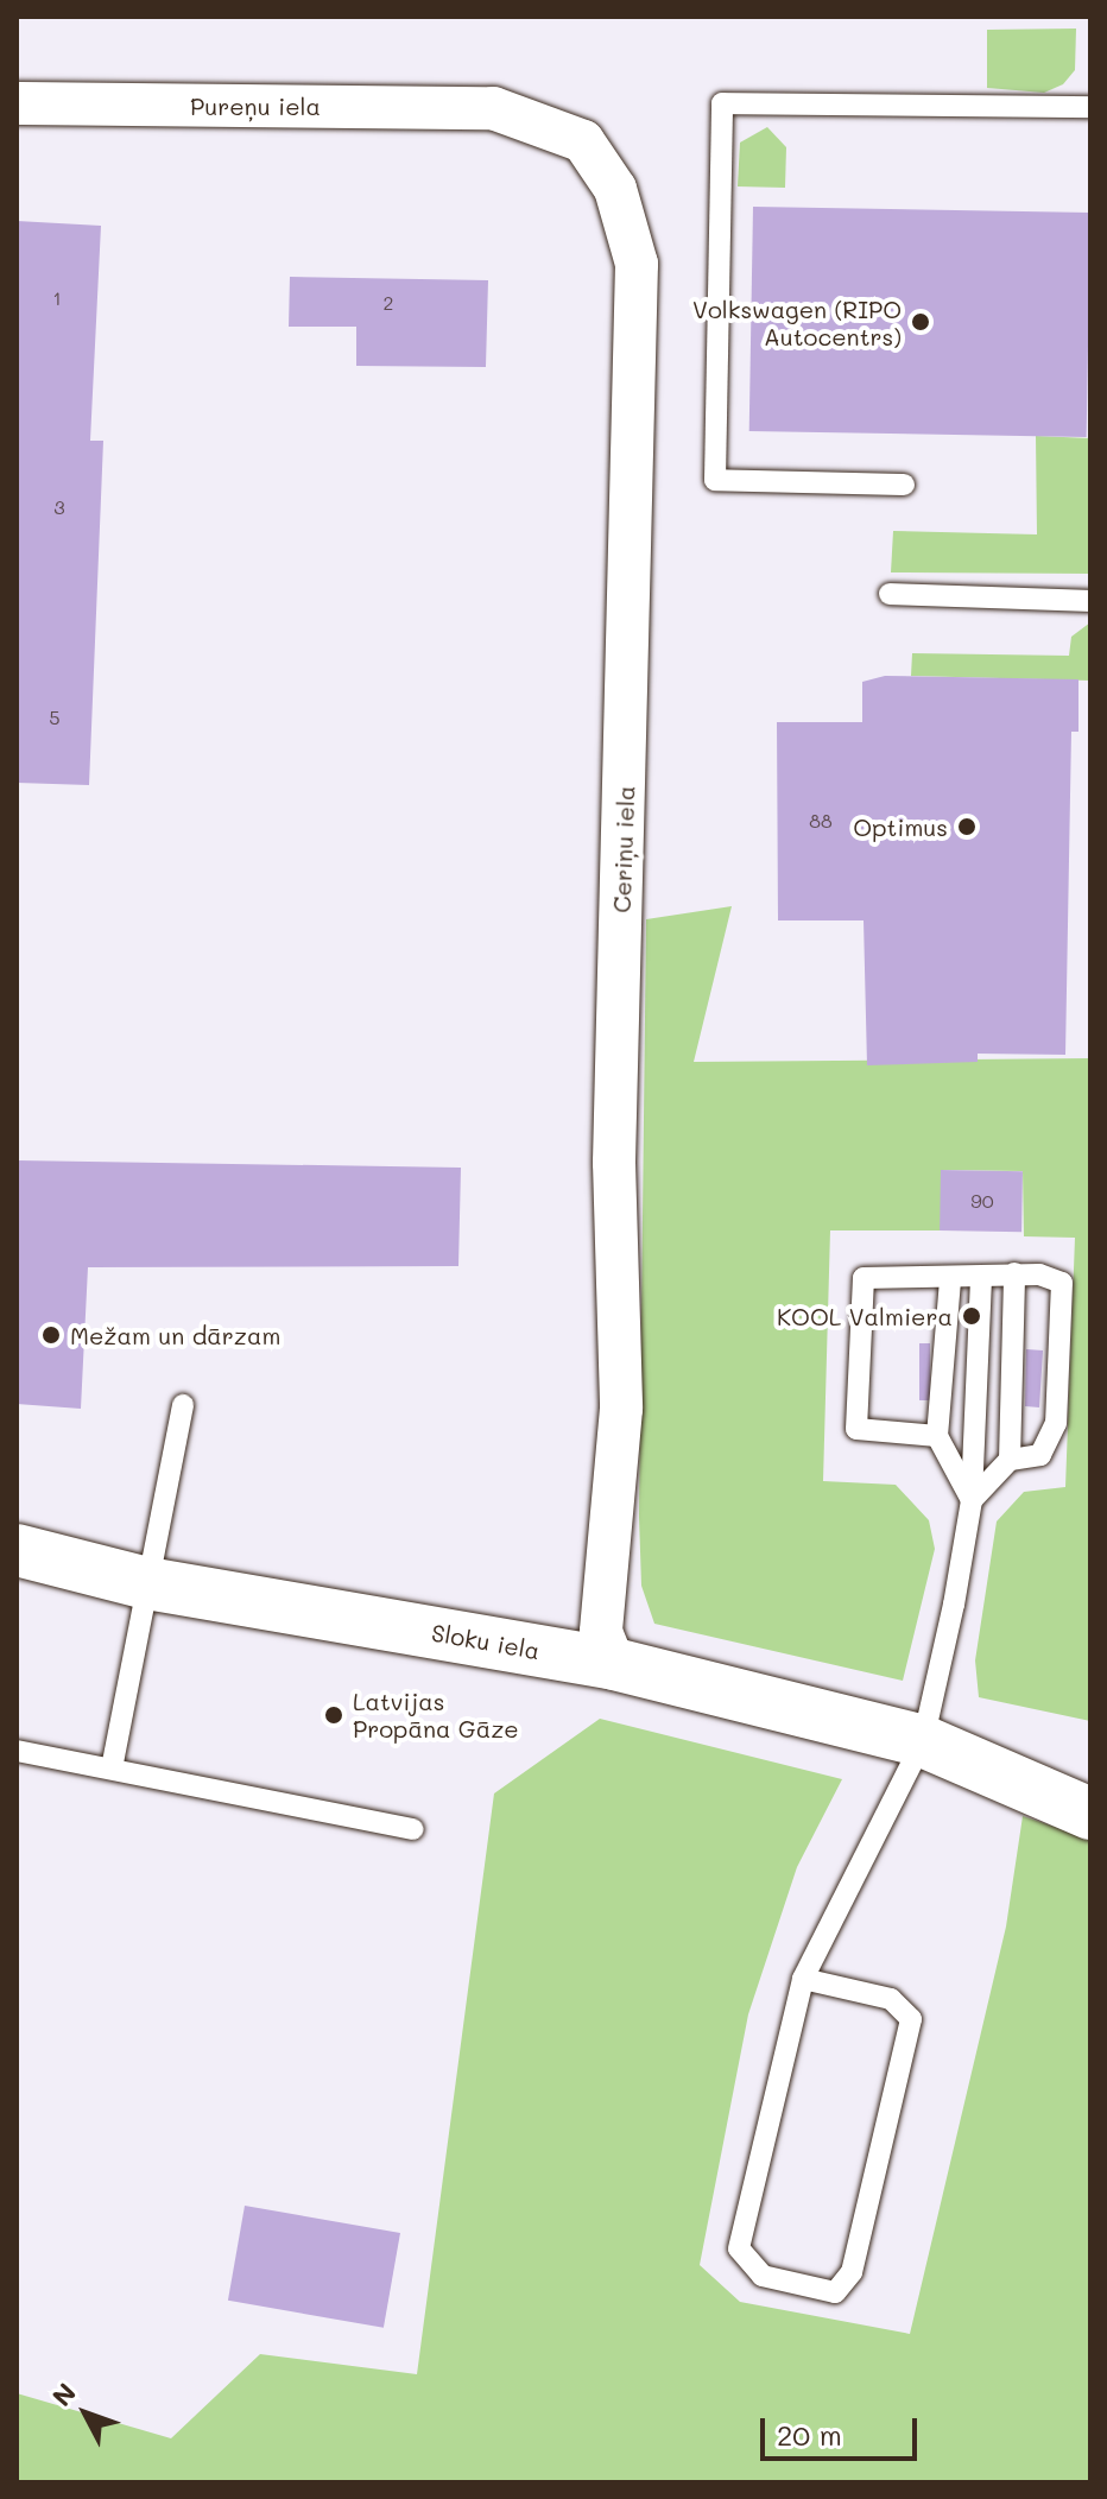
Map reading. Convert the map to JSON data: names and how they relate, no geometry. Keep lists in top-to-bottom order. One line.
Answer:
{"streets":{"street":["Pureņu iela","Ceriņu iela","Sloku iela"]},"crossings":[["Pureņu iela","Ceriņu iela"],["Ceriņu iela","Sloku iela"]],"places":["Volkswagen (RIPO Autocentrs)","Optimus","KOOL Valmiera","Mežam un dārzam","Latvijas Propāna Gāze"],"house_numbers":["1","2","3","5","88","90"],"scale_bar":"20 m","north":"top left"}
